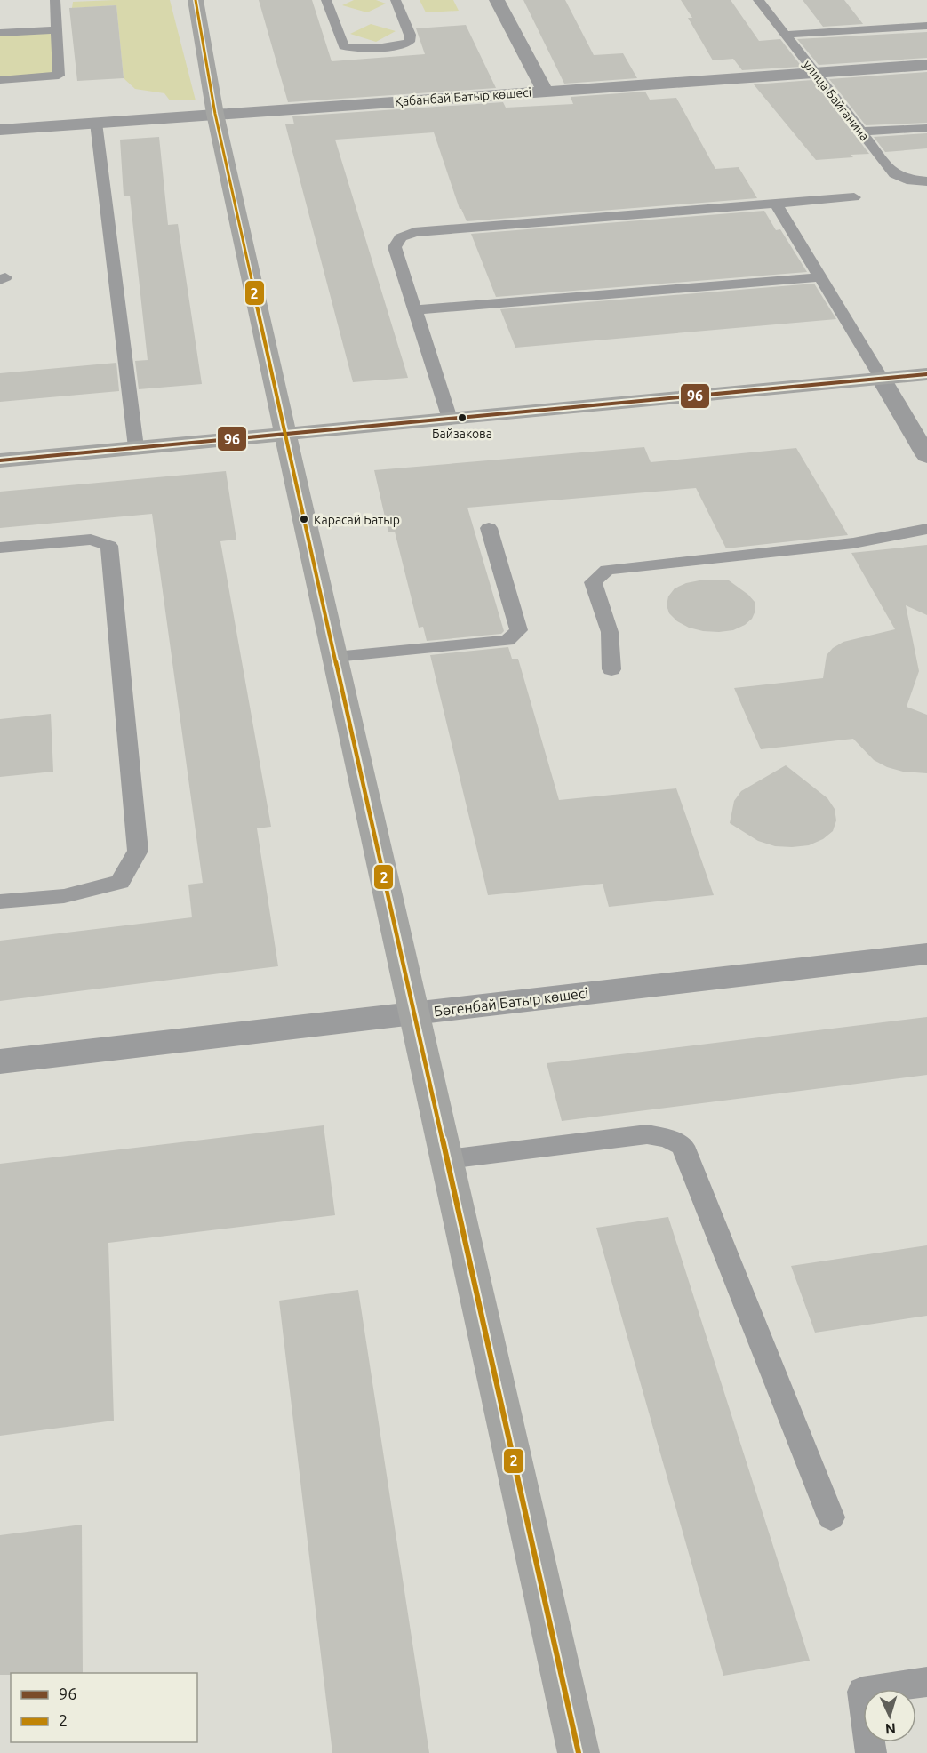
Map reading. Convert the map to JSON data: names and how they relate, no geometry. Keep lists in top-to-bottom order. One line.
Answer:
{"streets":{"street":["Қабанбай Батыр көшесі","Бөгенбай Батыр көшесі"],"lane":["улица Байганина"]},"crossings":[["Қабанбай Батыр көшесі","улица Байганина"]],"places":["Байзакова","Карасай Батыр"],"lines":["transit line 2","transit line 96"],"legend":["96","2"],"north":"bottom"}
